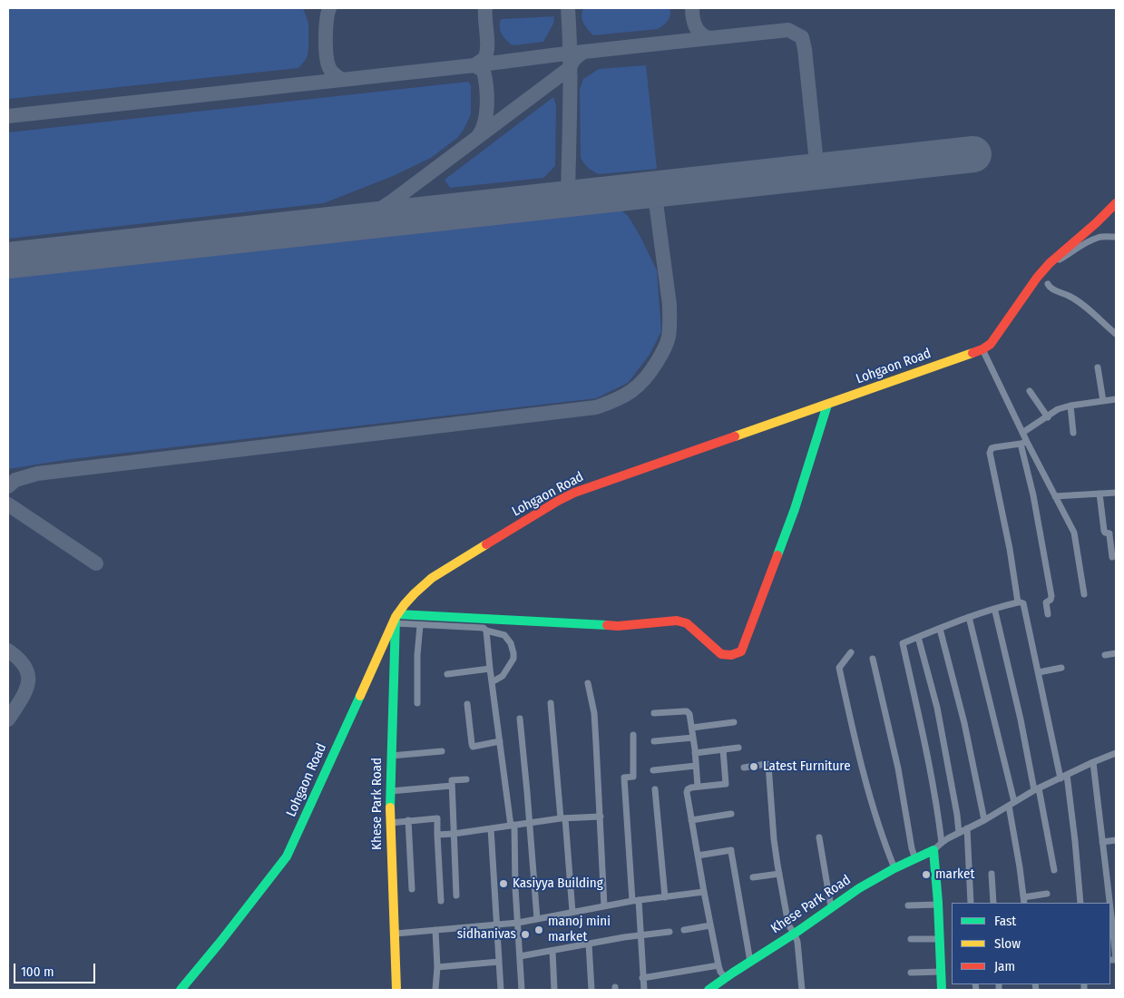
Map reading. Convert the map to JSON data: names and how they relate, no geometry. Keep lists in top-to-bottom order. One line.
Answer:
{"streets":{"street":["Lohgaon Road","Khese Park Road"]},"crossings":[["Lohgaon Road","Khese Park Road"]],"places":["Latest Furniture","market","Kasiyya Building","manoj mini market","sidhanivas"],"legend":["Fast","Slow","Jam"],"scale_bar":"100 m"}
